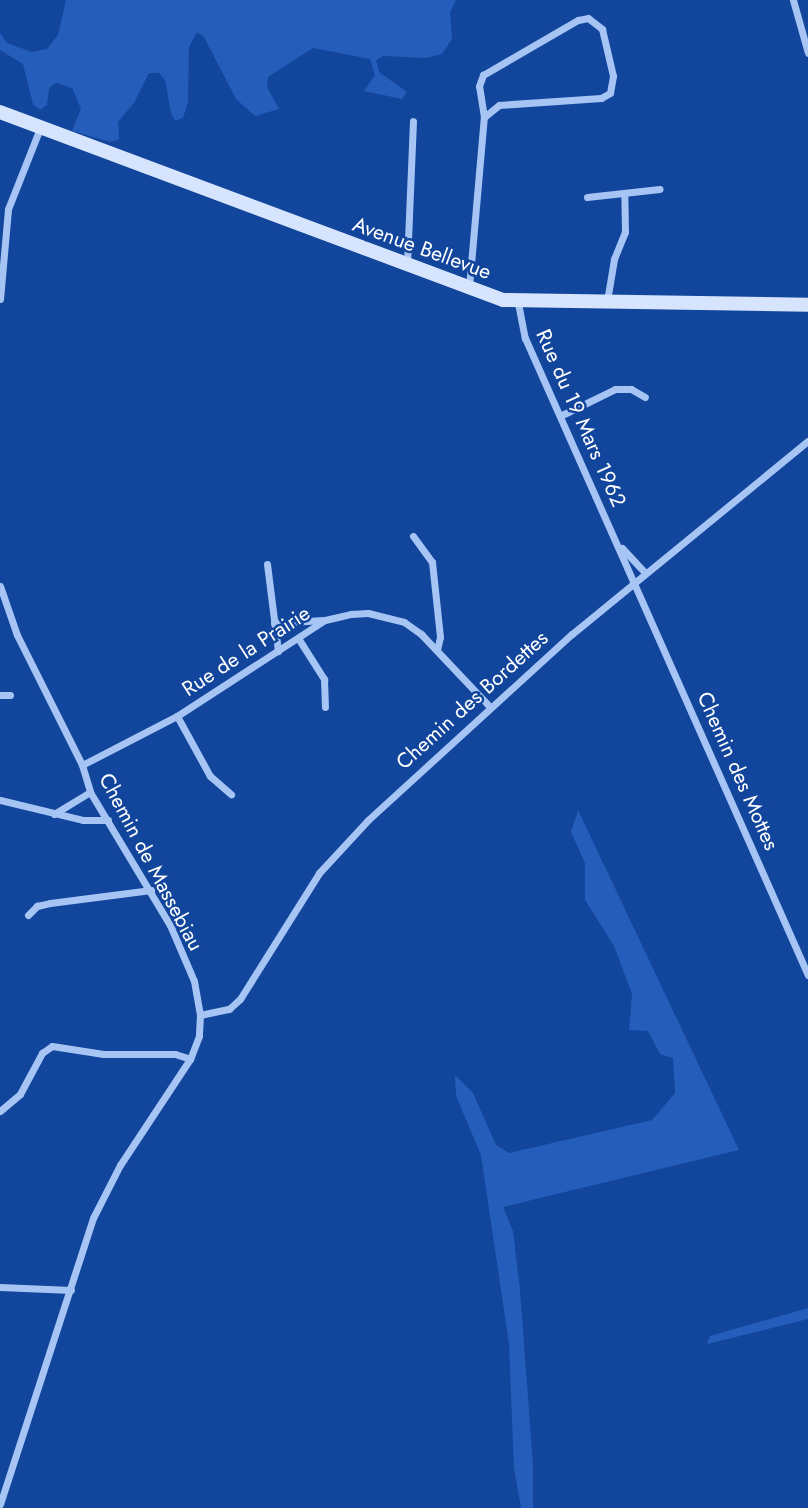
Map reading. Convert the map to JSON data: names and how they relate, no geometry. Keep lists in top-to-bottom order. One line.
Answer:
{"streets":{"main road":["Avenue Bellevue"],"street":["Rue du 19 Mars 1962","Rue de la Prairie","Chemin des Bordettes","Chemin des Mottes","Chemin de Massebiau"]},"crossings":[["Avenue Bellevue","Rue du 19 Mars 1962"],["Rue du 19 Mars 1962","Chemin des Bordettes"],["Rue du 19 Mars 1962","Chemin des Mottes"],["Rue de la Prairie","Chemin des Bordettes"],["Rue de la Prairie","Chemin de Massebiau"],["Chemin des Bordettes","Chemin des Mottes"],["Chemin des Bordettes","Chemin de Massebiau"]]}
